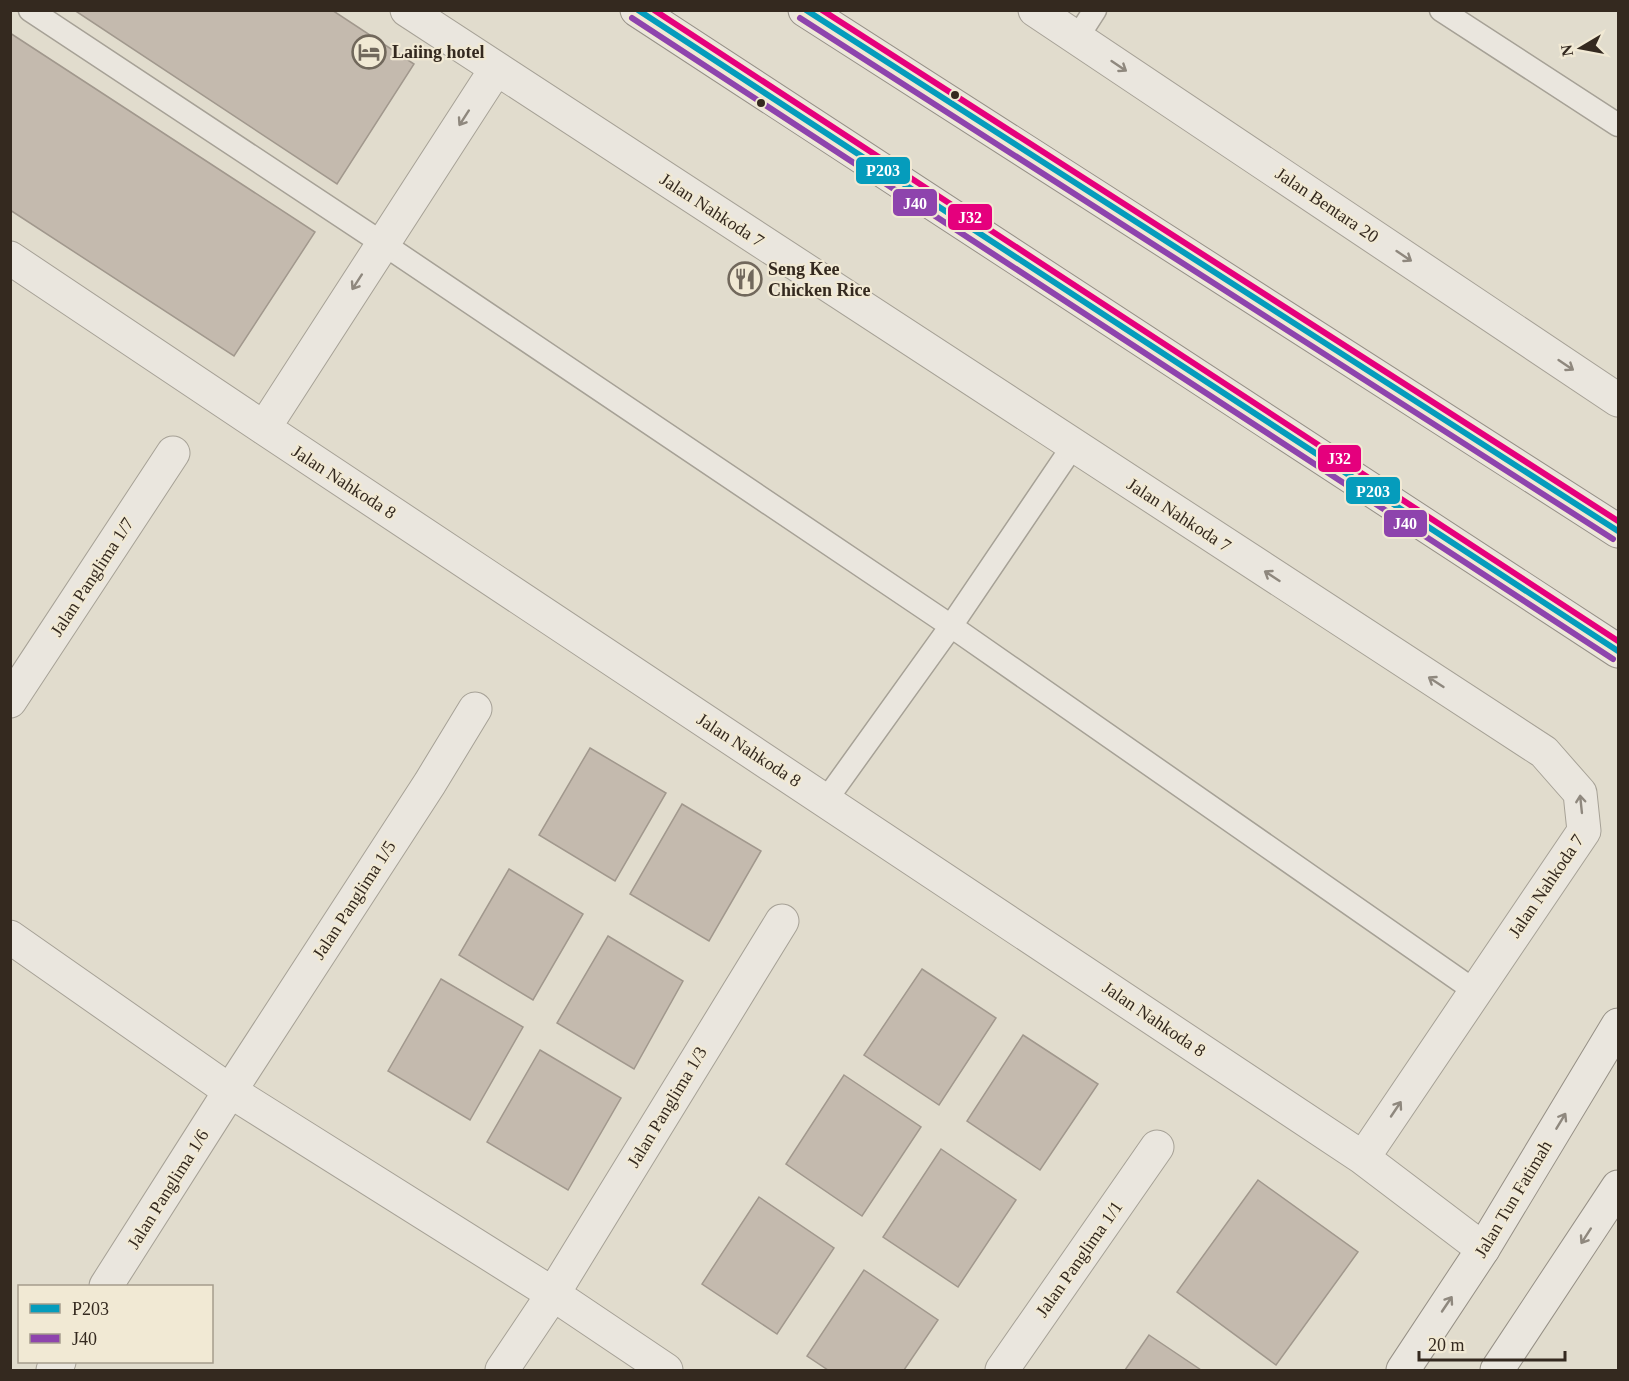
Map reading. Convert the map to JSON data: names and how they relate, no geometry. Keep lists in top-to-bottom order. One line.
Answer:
{"streets":{"street":["Jalan Bentara 20","Jalan Nahkoda 7","Jalan Nahkoda 8","Jalan Panglima 1/7","Jalan Panglima 1/5","Jalan Panglima 1/3","Jalan Panglima 1/6","Jalan Tun Fatimah","Jalan Panglima 1/1"]},"crossings":[["Jalan Nahkoda 7","Jalan Nahkoda 8"],["Jalan Nahkoda 8","Jalan Tun Fatimah"],["Jalan Panglima 1/5","Jalan Panglima 1/6"]],"places":{"hotel":["Laiing hotel"],"restaurant":["Seng Kee Chicken Rice"]},"lines":["transit line P203","transit line J32","transit line J40"],"legend":["P203","J40"],"scale_bar":"20 m","north":"left"}
